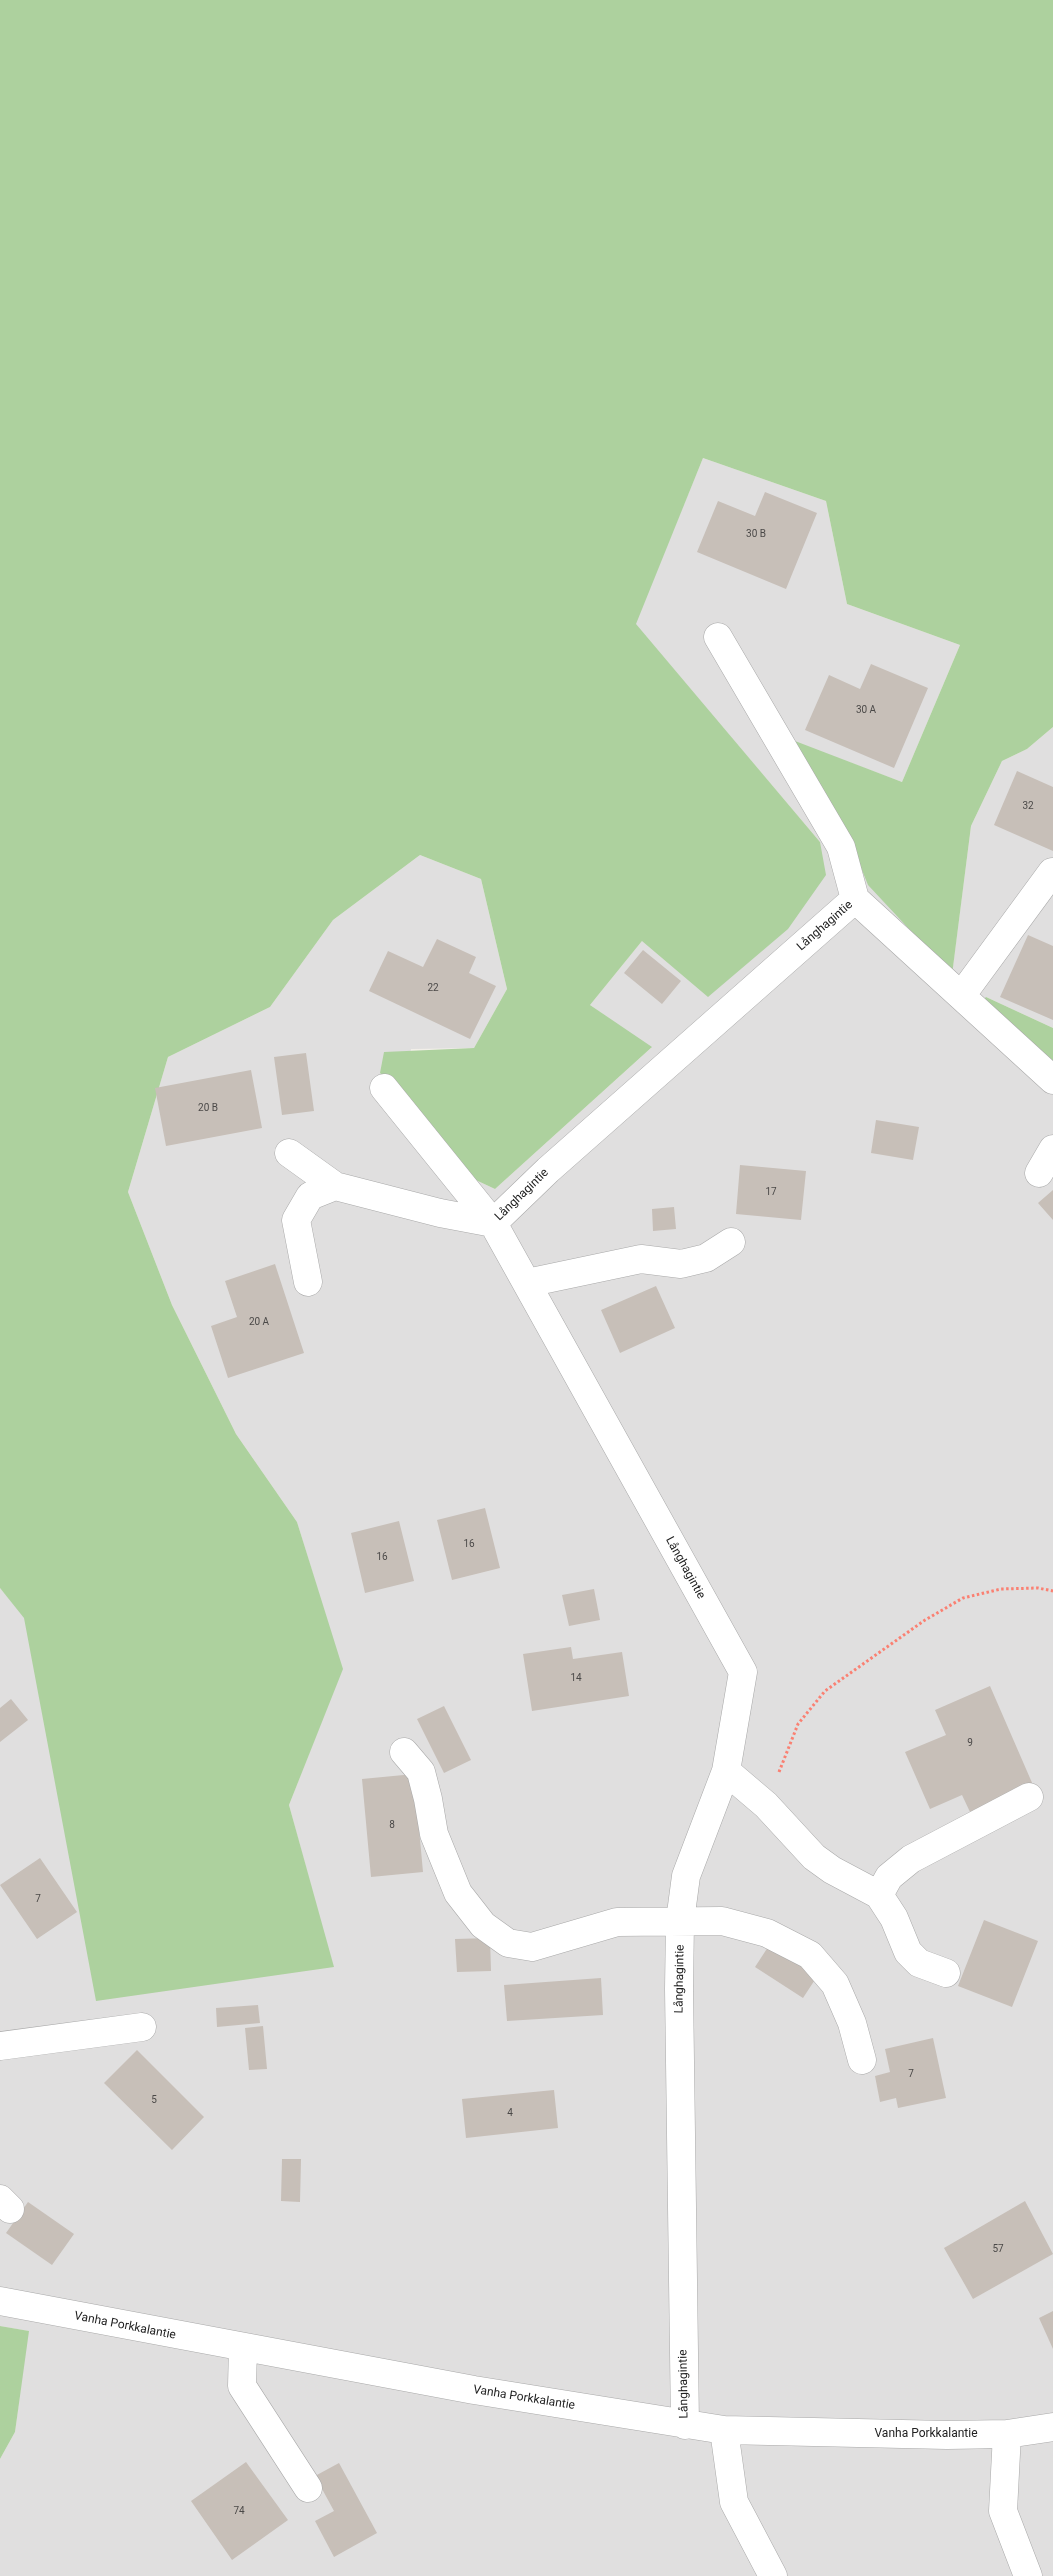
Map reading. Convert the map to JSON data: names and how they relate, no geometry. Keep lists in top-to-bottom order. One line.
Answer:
{"streets":{"street":["Långhagintie","Vanha Porkkalantie"]},"crossings":[["Långhagintie","Vanha Porkkalantie"]],"house_numbers":["30 B","30 A","32","22","20 B","17","20 A","16","16","14","9","8","7","7","5","4","57","74"]}
